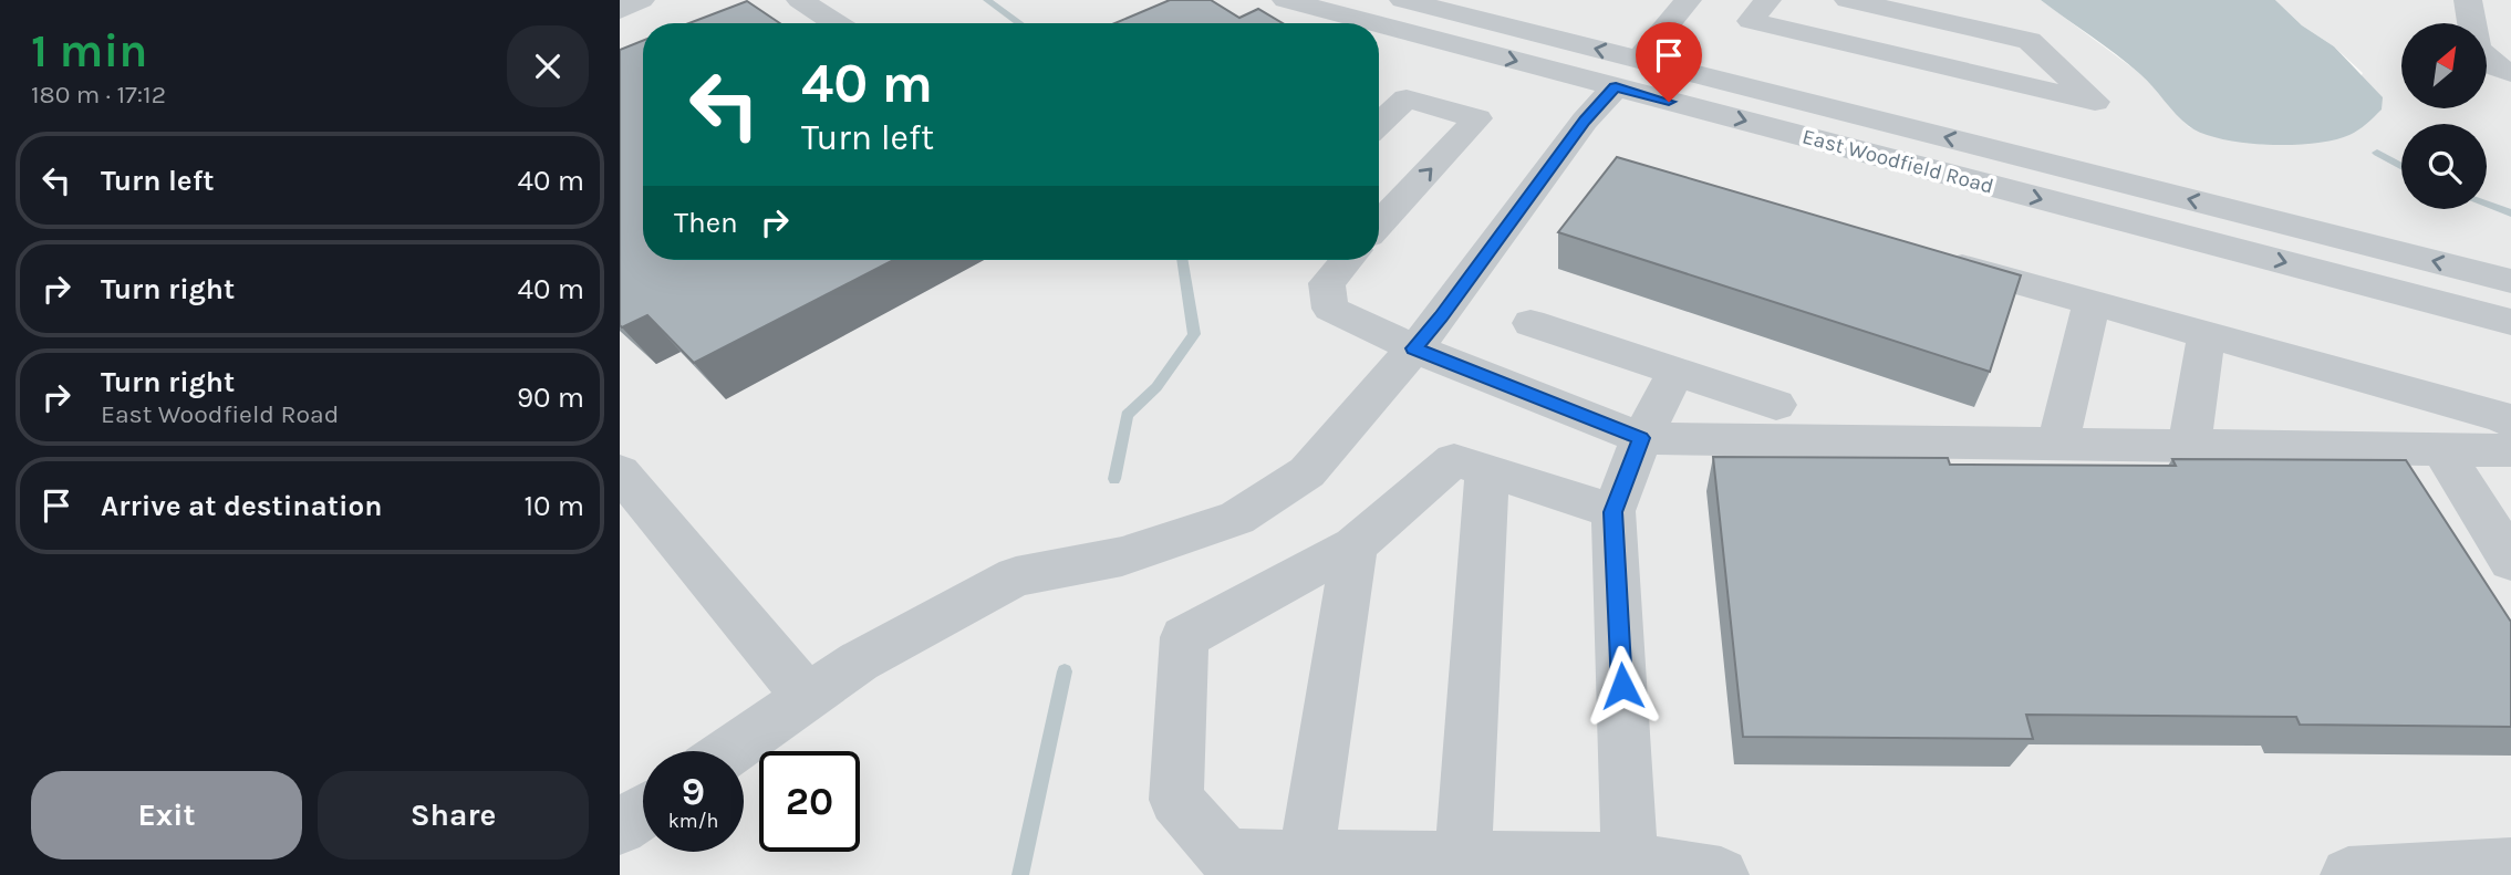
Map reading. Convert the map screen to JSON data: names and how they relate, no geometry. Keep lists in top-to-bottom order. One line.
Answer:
{"streets":{"street":["East Woodfield Road"]},"north":"top right","page":{"heading":["1 min","180 m · 17:12"],"turn":["40 m","Turn left"],"list":[{"name":"Turn left","value":"40 m"},{"name":"Turn right","value":"40 m"},{"name":"Turn right","note":"East Woodfield Road","value":"90 m"},{"name":"Arrive at destination","value":"10 m"}],"then":"Then","speed":"9 km/h","limit":"20","buttons":["Exit","Share"]}}
